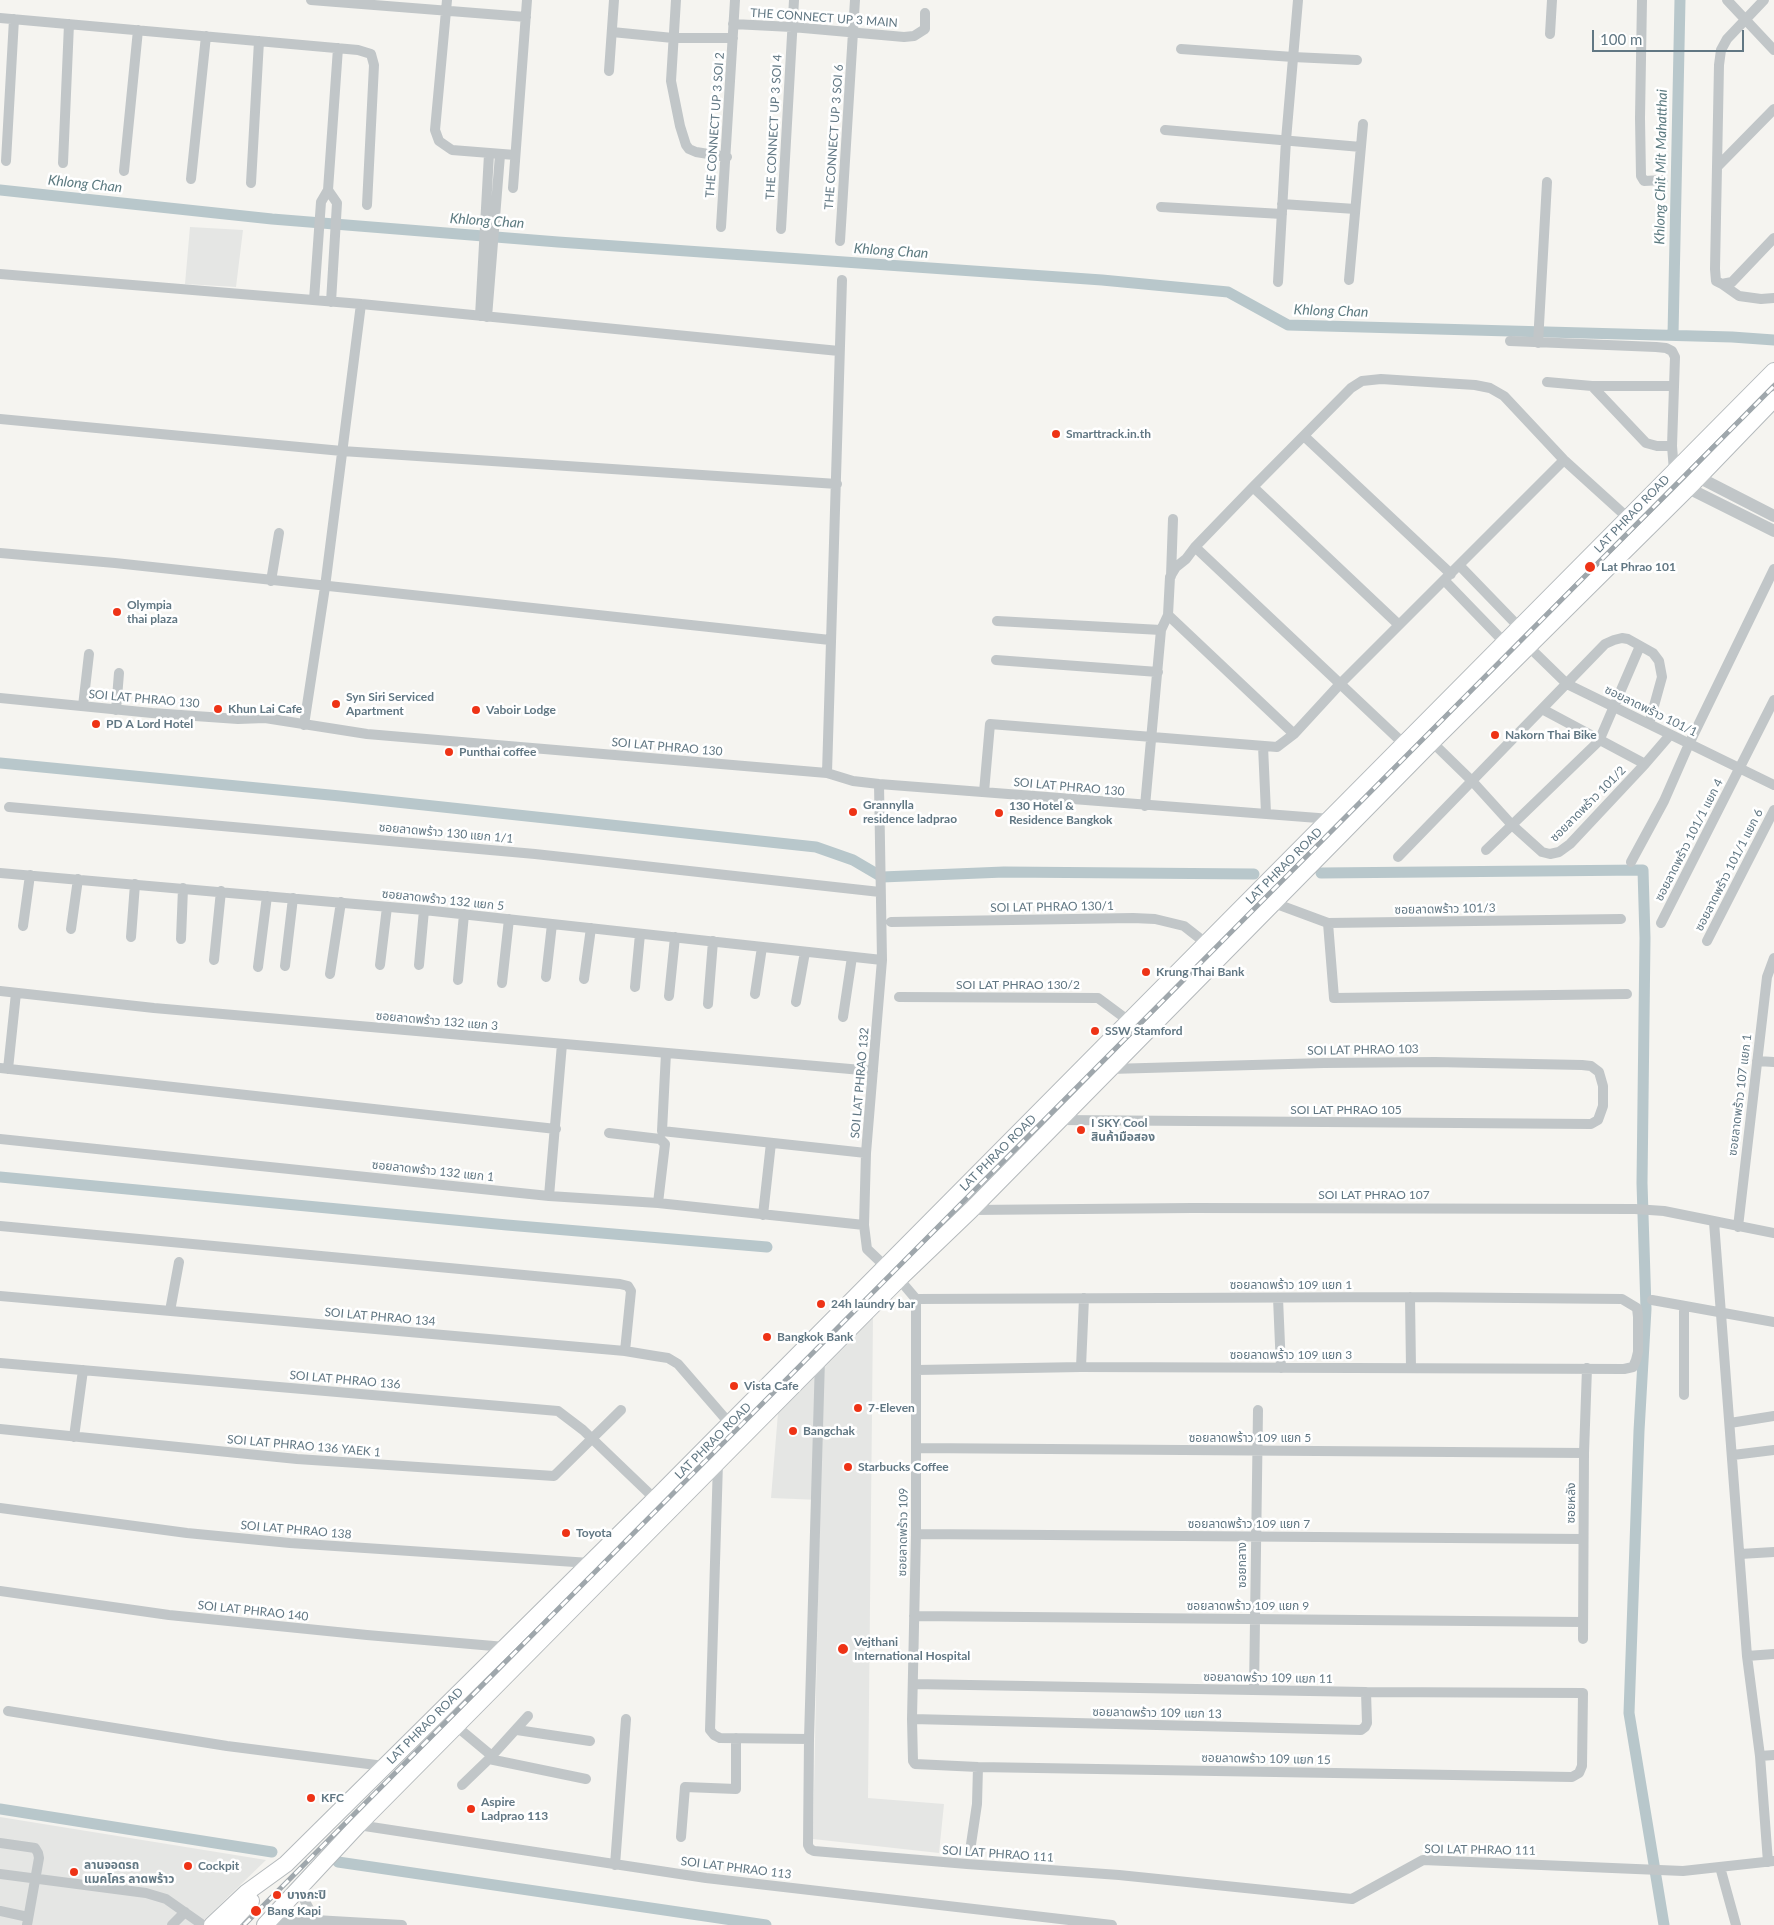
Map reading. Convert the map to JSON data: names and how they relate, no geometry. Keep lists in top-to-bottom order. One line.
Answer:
{"streets":{"main road":["LAT PHRAO ROAD"],"street":["THE CONNECT UP 3 MAIN","THE CONNECT UP 3 SOI 2","THE CONNECT UP 3 SOI 4","THE CONNECT UP 3 SOI 6","SOI LAT PHRAO 130","ซอยลาดพร้าว 101/1","ซอยลาดพร้าว 101/2","ซอยลาดพร้าว 130 แยก 1/1","ซอยลาดพร้าว 101/1 แยก 4","ซอยลาดพร้าว 101/1 แยก 6","ซอยลาดพร้าว 132 แยก 5","SOI LAT PHRAO 130/1","ซอยลาดพร้าว 101/3","SOI LAT PHRAO 130/2","ซอยลาดพร้าว 132 แยก 3","SOI LAT PHRAO 103","SOI LAT PHRAO 132","ซอยลาดพร้าว 107 แยก 1","SOI LAT PHRAO 105","ซอยลาดพร้าว 132 แยก 1","SOI LAT PHRAO 107","ซอยลาดพร้าว 109 แยก 1","SOI LAT PHRAO 134","ซอยลาดพร้าว 109 แยก 3","SOI LAT PHRAO 136","ซอยลาดพร้าว 109 แยก 5","SOI LAT PHRAO 136 YAEK 1","ซอยหลัง","ซอยลาดพร้าว 109 แยก 7","SOI LAT PHRAO 138","ซอยลาดพร้าว 109","ซอยกลาง","ซอยลาดพร้าว 109 แยก 9","SOI LAT PHRAO 140","ซอยลาดพร้าว 109 แยก 11","ซอยลาดพร้าว 109 แยก 13","ซอยลาดพร้าว 109 แยก 15","SOI LAT PHRAO 111","SOI LAT PHRAO 113"]},"crossings":[["THE CONNECT UP 3 MAIN","THE CONNECT UP 3 SOI 2"],["THE CONNECT UP 3 MAIN","THE CONNECT UP 3 SOI 4"],["THE CONNECT UP 3 MAIN","THE CONNECT UP 3 SOI 6"],["LAT PHRAO ROAD","SOI LAT PHRAO 130"],["LAT PHRAO ROAD","ซอยลาดพร้าว 101/1"],["LAT PHRAO ROAD","ซอยลาดพร้าว 101/2"],["LAT PHRAO ROAD","SOI LAT PHRAO 130/1"],["LAT PHRAO ROAD","ซอยลาดพร้าว 101/3"],["LAT PHRAO ROAD","SOI LAT PHRAO 130/2"],["LAT PHRAO ROAD","SOI LAT PHRAO 103"],["LAT PHRAO ROAD","SOI LAT PHRAO 132"],["LAT PHRAO ROAD","SOI LAT PHRAO 105"],["LAT PHRAO ROAD","SOI LAT PHRAO 107"],["LAT PHRAO ROAD","SOI LAT PHRAO 134"],["LAT PHRAO ROAD","SOI LAT PHRAO 136"],["LAT PHRAO ROAD","SOI LAT PHRAO 138"],["LAT PHRAO ROAD","SOI LAT PHRAO 140"],["LAT PHRAO ROAD","SOI LAT PHRAO 111"],["LAT PHRAO ROAD","SOI LAT PHRAO 113"],["SOI LAT PHRAO 130","SOI LAT PHRAO 132"],["ซอยลาดพร้าว 101/1","ซอยลาดพร้าว 101/2"],["ซอยลาดพร้าว 101/1","ซอยลาดพร้าว 101/1 แยก 4"],["ซอยลาดพร้าว 130 แยก 1/1","SOI LAT PHRAO 132"],["ซอยลาดพร้าว 132 แยก 5","SOI LAT PHRAO 132"],["ซอยลาดพร้าว 132 แยก 3","SOI LAT PHRAO 132"],["SOI LAT PHRAO 103","SOI LAT PHRAO 105"],["SOI LAT PHRAO 132","ซอยลาดพร้าว 132 แยก 1"],["ซอยลาดพร้าว 107 แยก 1","SOI LAT PHRAO 107"],["ซอยลาดพร้าว 109 แยก 1","ซอยลาดพร้าว 109 แยก 3"],["ซอยลาดพร้าว 109 แยก 1","ซอยลาดพร้าว 109"],["ซอยลาดพร้าว 109 แยก 3","ซอยหลัง"],["ซอยลาดพร้าว 109 แยก 3","ซอยลาดพร้าว 109"],["SOI LAT PHRAO 136","SOI LAT PHRAO 136 YAEK 1"],["ซอยลาดพร้าว 109 แยก 5","ซอยหลัง"],["ซอยลาดพร้าว 109 แยก 5","ซอยลาดพร้าว 109"],["ซอยลาดพร้าว 109 แยก 5","ซอยกลาง"],["ซอยหลัง","ซอยลาดพร้าว 109 แยก 7"],["ซอยหลัง","ซอยลาดพร้าว 109 แยก 9"],["ซอยลาดพร้าว 109 แยก 7","ซอยลาดพร้าว 109"],["ซอยลาดพร้าว 109 แยก 7","ซอยกลาง"],["ซอยลาดพร้าว 109","ซอยลาดพร้าว 109 แยก 9"],["ซอยลาดพร้าว 109","ซอยลาดพร้าว 109 แยก 11"],["ซอยลาดพร้าว 109","ซอยลาดพร้าว 109 แยก 13"],["ซอยลาดพร้าว 109","ซอยลาดพร้าว 109 แยก 15"],["ซอยกลาง","ซอยลาดพร้าว 109 แยก 9"],["ซอยกลาง","ซอยลาดพร้าว 109 แยก 11"],["ซอยลาดพร้าว 109 แยก 11","ซอยลาดพร้าว 109 แยก 13"],["ซอยลาดพร้าว 109 แยก 11","ซอยลาดพร้าว 109 แยก 15"]],"water":["Khlong Chit Mit Mahatthai","Khlong Chan"],"places":["Smarttrack.in.th","Lat Phrao 101","Olympia thai plaza","Syn Siri Serviced Apartment","Khun Lai Cafe","Vaboir Lodge","PD A Lord Hotel","Nakorn Thai Bike","Punthai coffee","Grannylla residence ladprao","130 Hotel & Residence Bangkok","Krung Thai Bank","SSW Stamford","I SKY Cool สินค้ามือสอง","24h laundry bar","Bangkok Bank","Vista Cafe","7-Eleven","Bangchak","Starbucks Coffee","Toyota","Vejthani International Hospital","KFC","Aspire Ladprao 113","Cockpit","ลานจอดรถ แมคโคร ลาดพร้าว","บางกะปิ","Bang Kapi"],"scale_bar":"100 m"}
